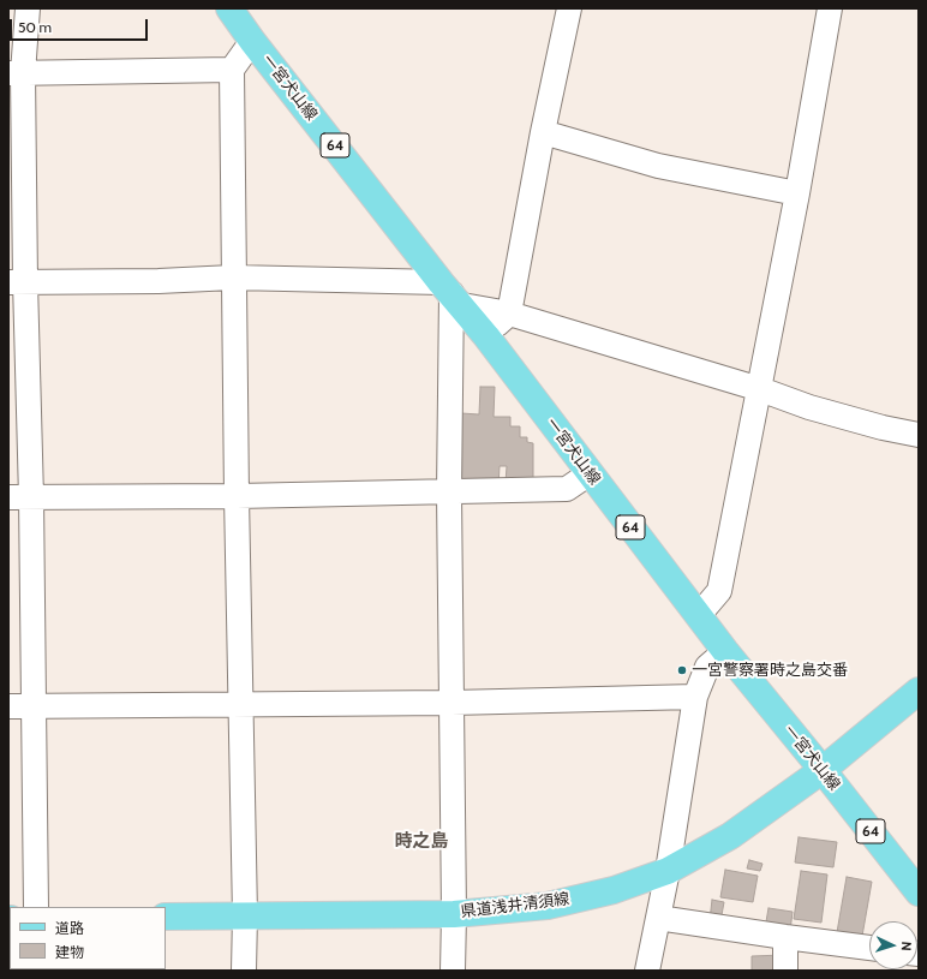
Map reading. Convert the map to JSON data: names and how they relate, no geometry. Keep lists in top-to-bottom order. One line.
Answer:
{"streets":{"main road":["一宮犬山線","64","県道浅井清須線"]},"crossings":[["一宮犬山線","県道浅井清須線"]],"districts":["時之島"],"places":["一宮警察署時之島交番"],"legend":["道路","建物"],"scale_bar":"50 m","north":"right"}
